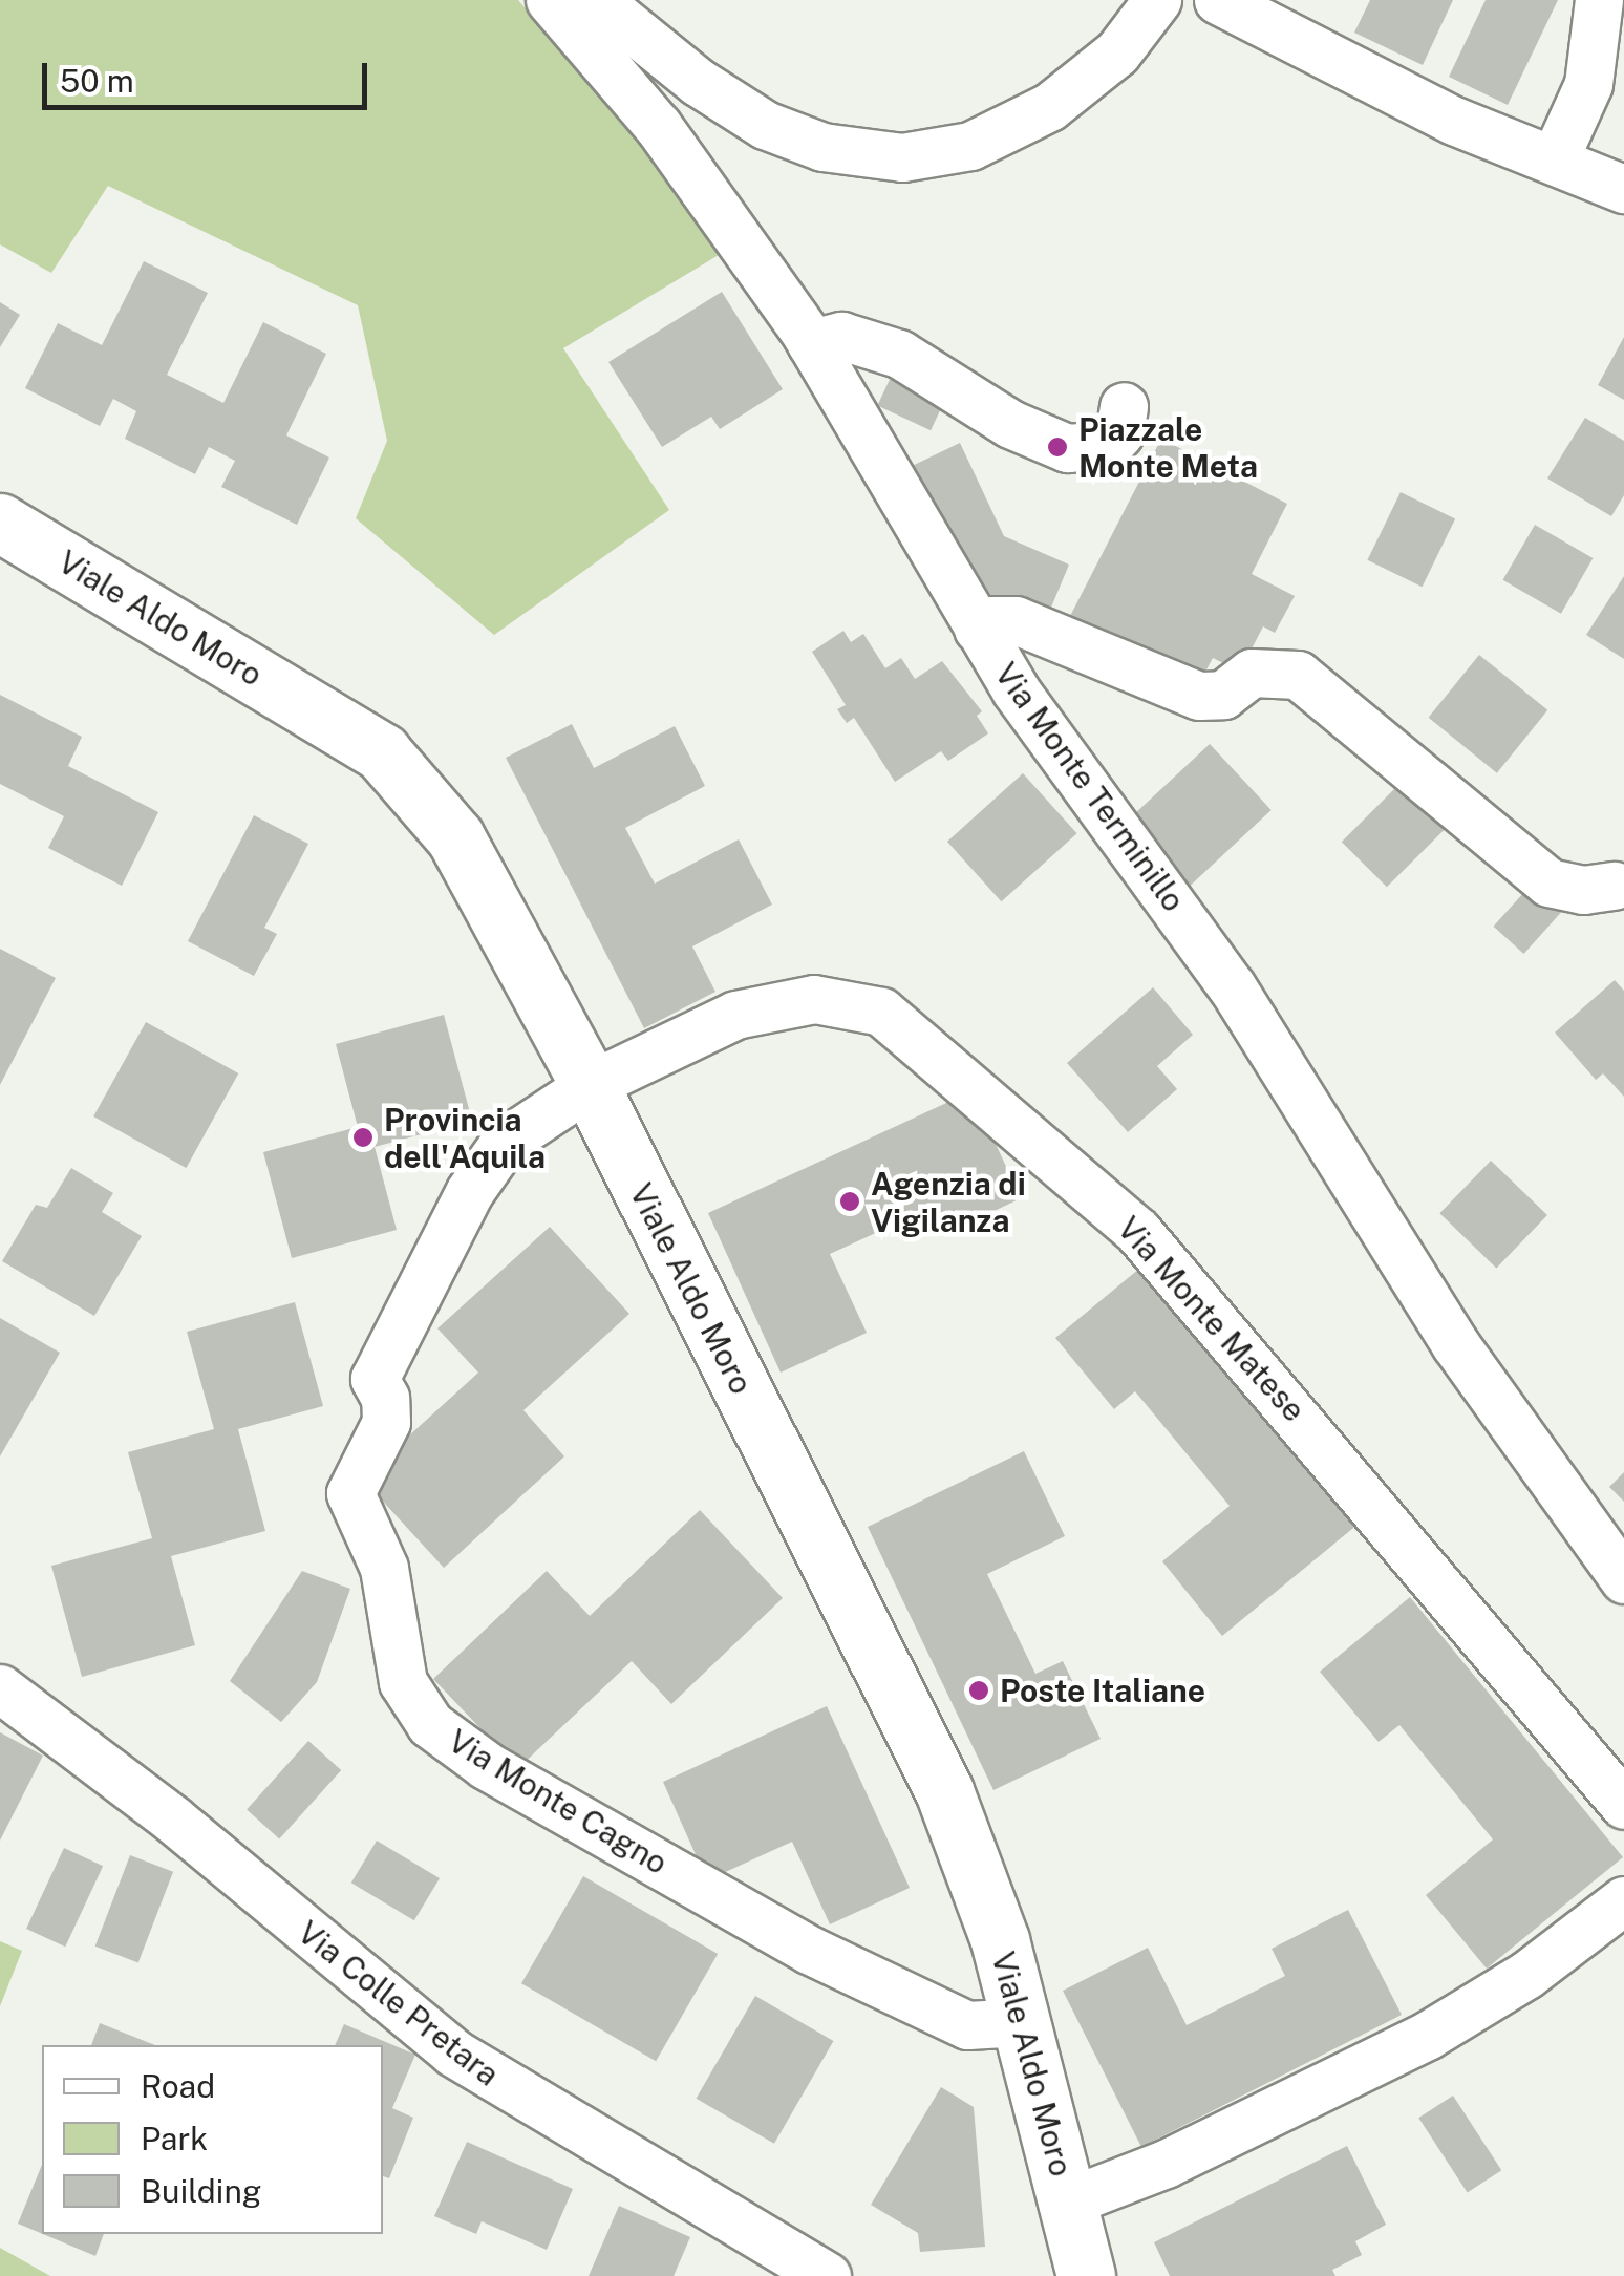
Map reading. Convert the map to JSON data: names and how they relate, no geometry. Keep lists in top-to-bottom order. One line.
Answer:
{"streets":{"street":["Viale Aldo Moro","Via Monte Terminillo","Via Monte Matese","Via Monte Cagno","Via Colle Pretara"]},"crossings":[["Viale Aldo Moro","Via Monte Matese"],["Viale Aldo Moro","Via Monte Cagno"],["Via Monte Matese","Via Monte Cagno"]],"places":["Piazzale Monte Meta","Provincia dell'Aquila","Agenzia di Vigilanza","Poste Italiane"],"legend":["Road","Park","Building"],"scale_bar":"50 m"}
